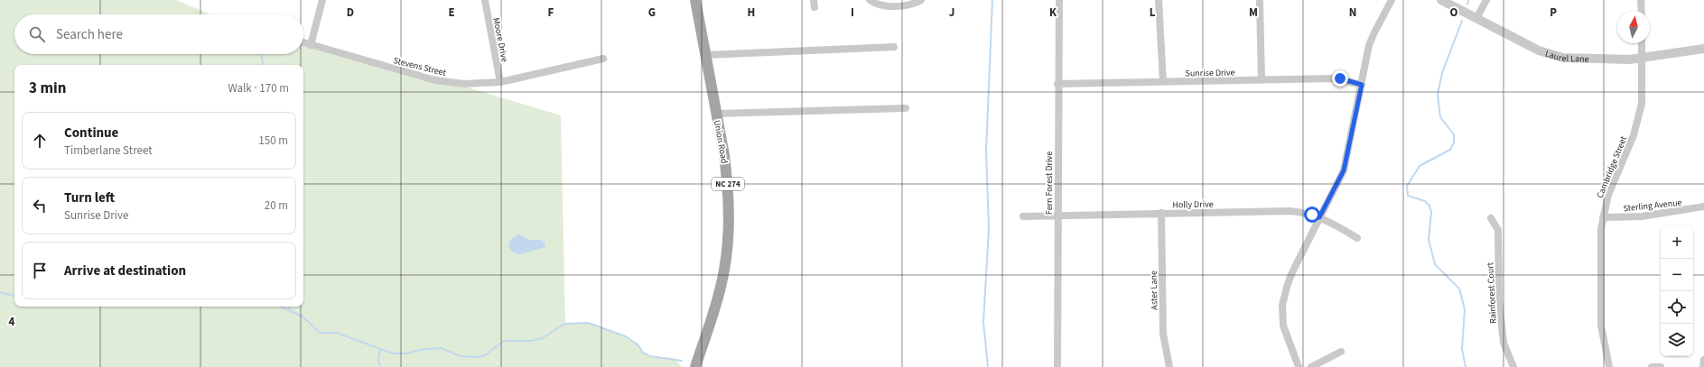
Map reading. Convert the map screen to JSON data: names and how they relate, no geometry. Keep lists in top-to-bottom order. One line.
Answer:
{"streets":{"main road":["Union Road","NC 274"],"street":["Moore Drive","Laurel Lane","Stevens Street","Sunrise Drive","Cambridge Street","Fern Forest Drive","Holly Drive","Sterling Avenue","Aster Lane","Rainforest Court"]},"crossings":[["Moore Drive","Stevens Street"],["Laurel Lane","Cambridge Street"],["Sunrise Drive","Fern Forest Drive"],["Cambridge Street","Sterling Avenue"],["Fern Forest Drive","Holly Drive"],["Holly Drive","Aster Lane"]],"north":"top","page":{"search":"Search here","heading":["3 min","Walk · 170 m"],"list":[["Continue","Timberlane Street","150 m"],["Turn left","Sunrise Drive","20 m"],"Arrive at destination"],"map_buttons":["+","−"]},"grid":{"columns":["D","E","F","G","H","I","J","K","L","M","N","O","P"],"rows":["4"]}}
